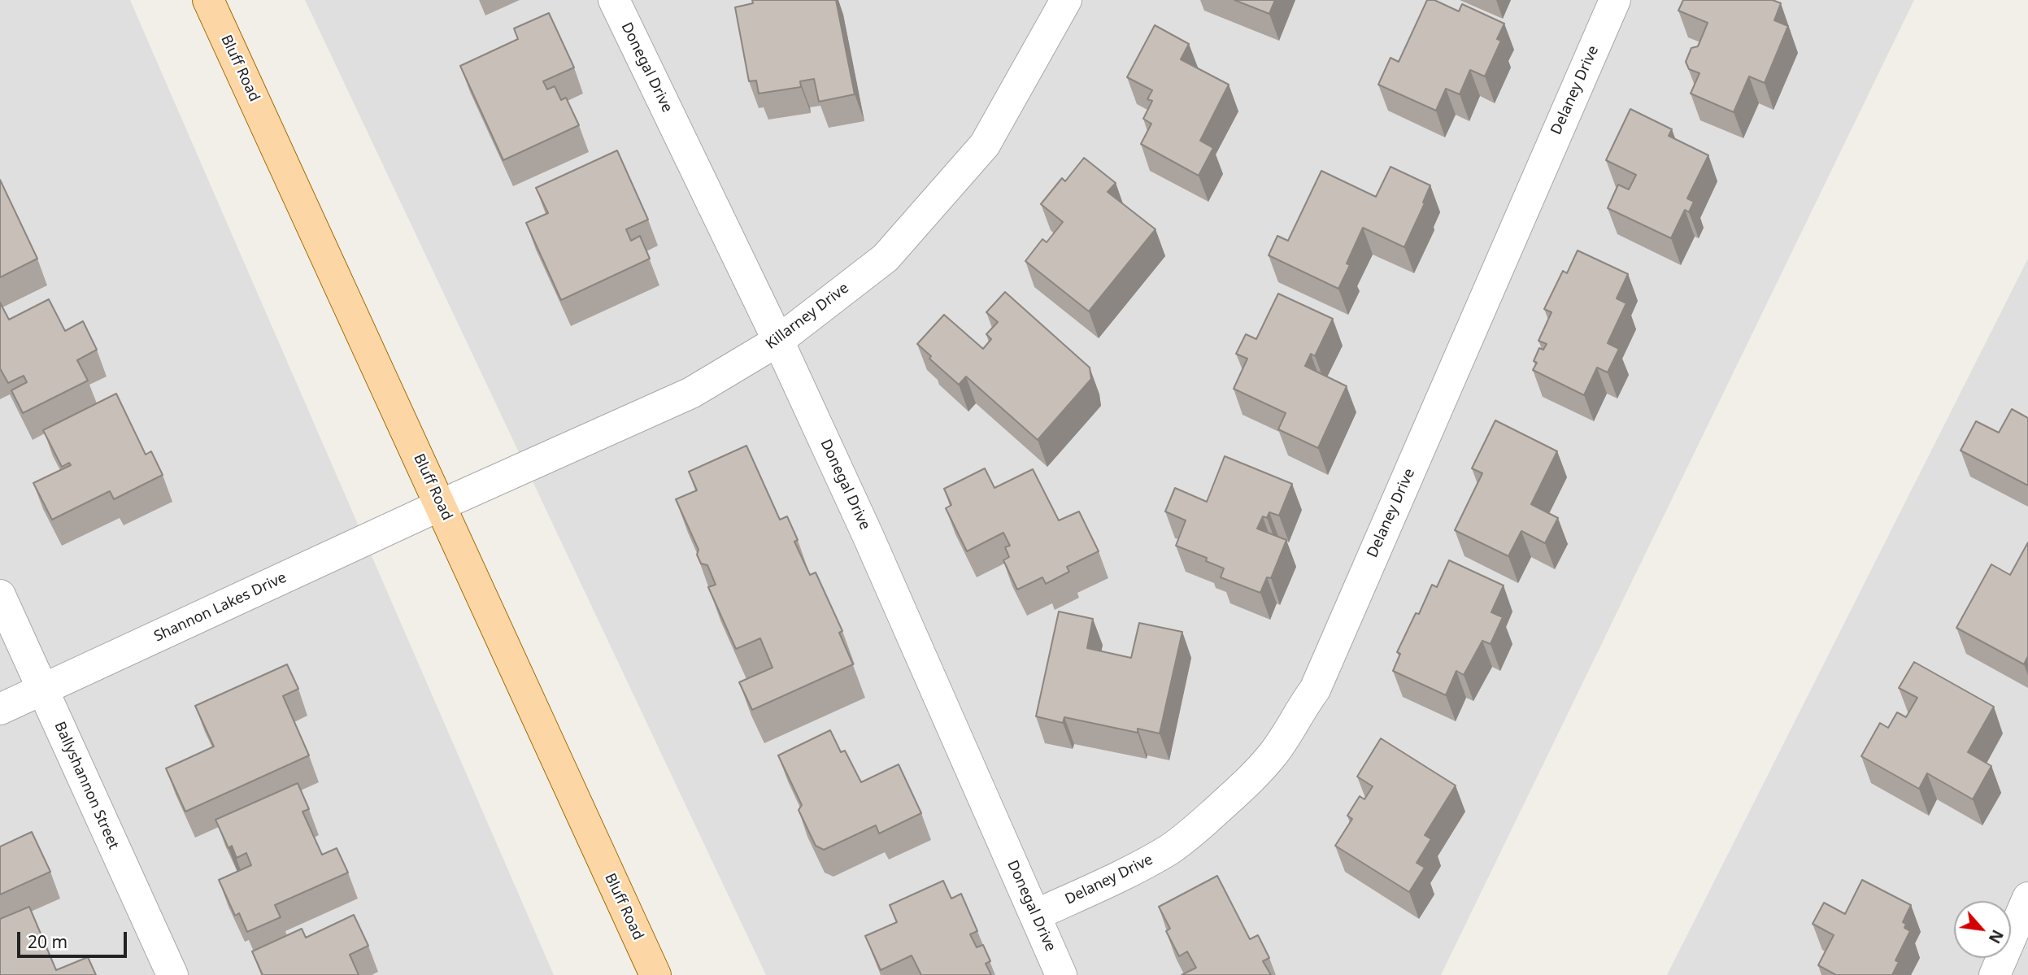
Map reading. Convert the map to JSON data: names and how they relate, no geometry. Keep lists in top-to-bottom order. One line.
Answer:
{"streets":{"main road":["Bluff Road"],"street":["Donegal Drive","Delaney Drive","Killarney Drive","Shannon Lakes Drive","Ballyshannon Street"]},"crossings":[["Donegal Drive","Delaney Drive"],["Donegal Drive","Killarney Drive"],["Bluff Road","Killarney Drive"],["Bluff Road","Shannon Lakes Drive"],["Killarney Drive","Shannon Lakes Drive"],["Shannon Lakes Drive","Ballyshannon Street"]],"scale_bar":"20 m","north":"bottom right"}
